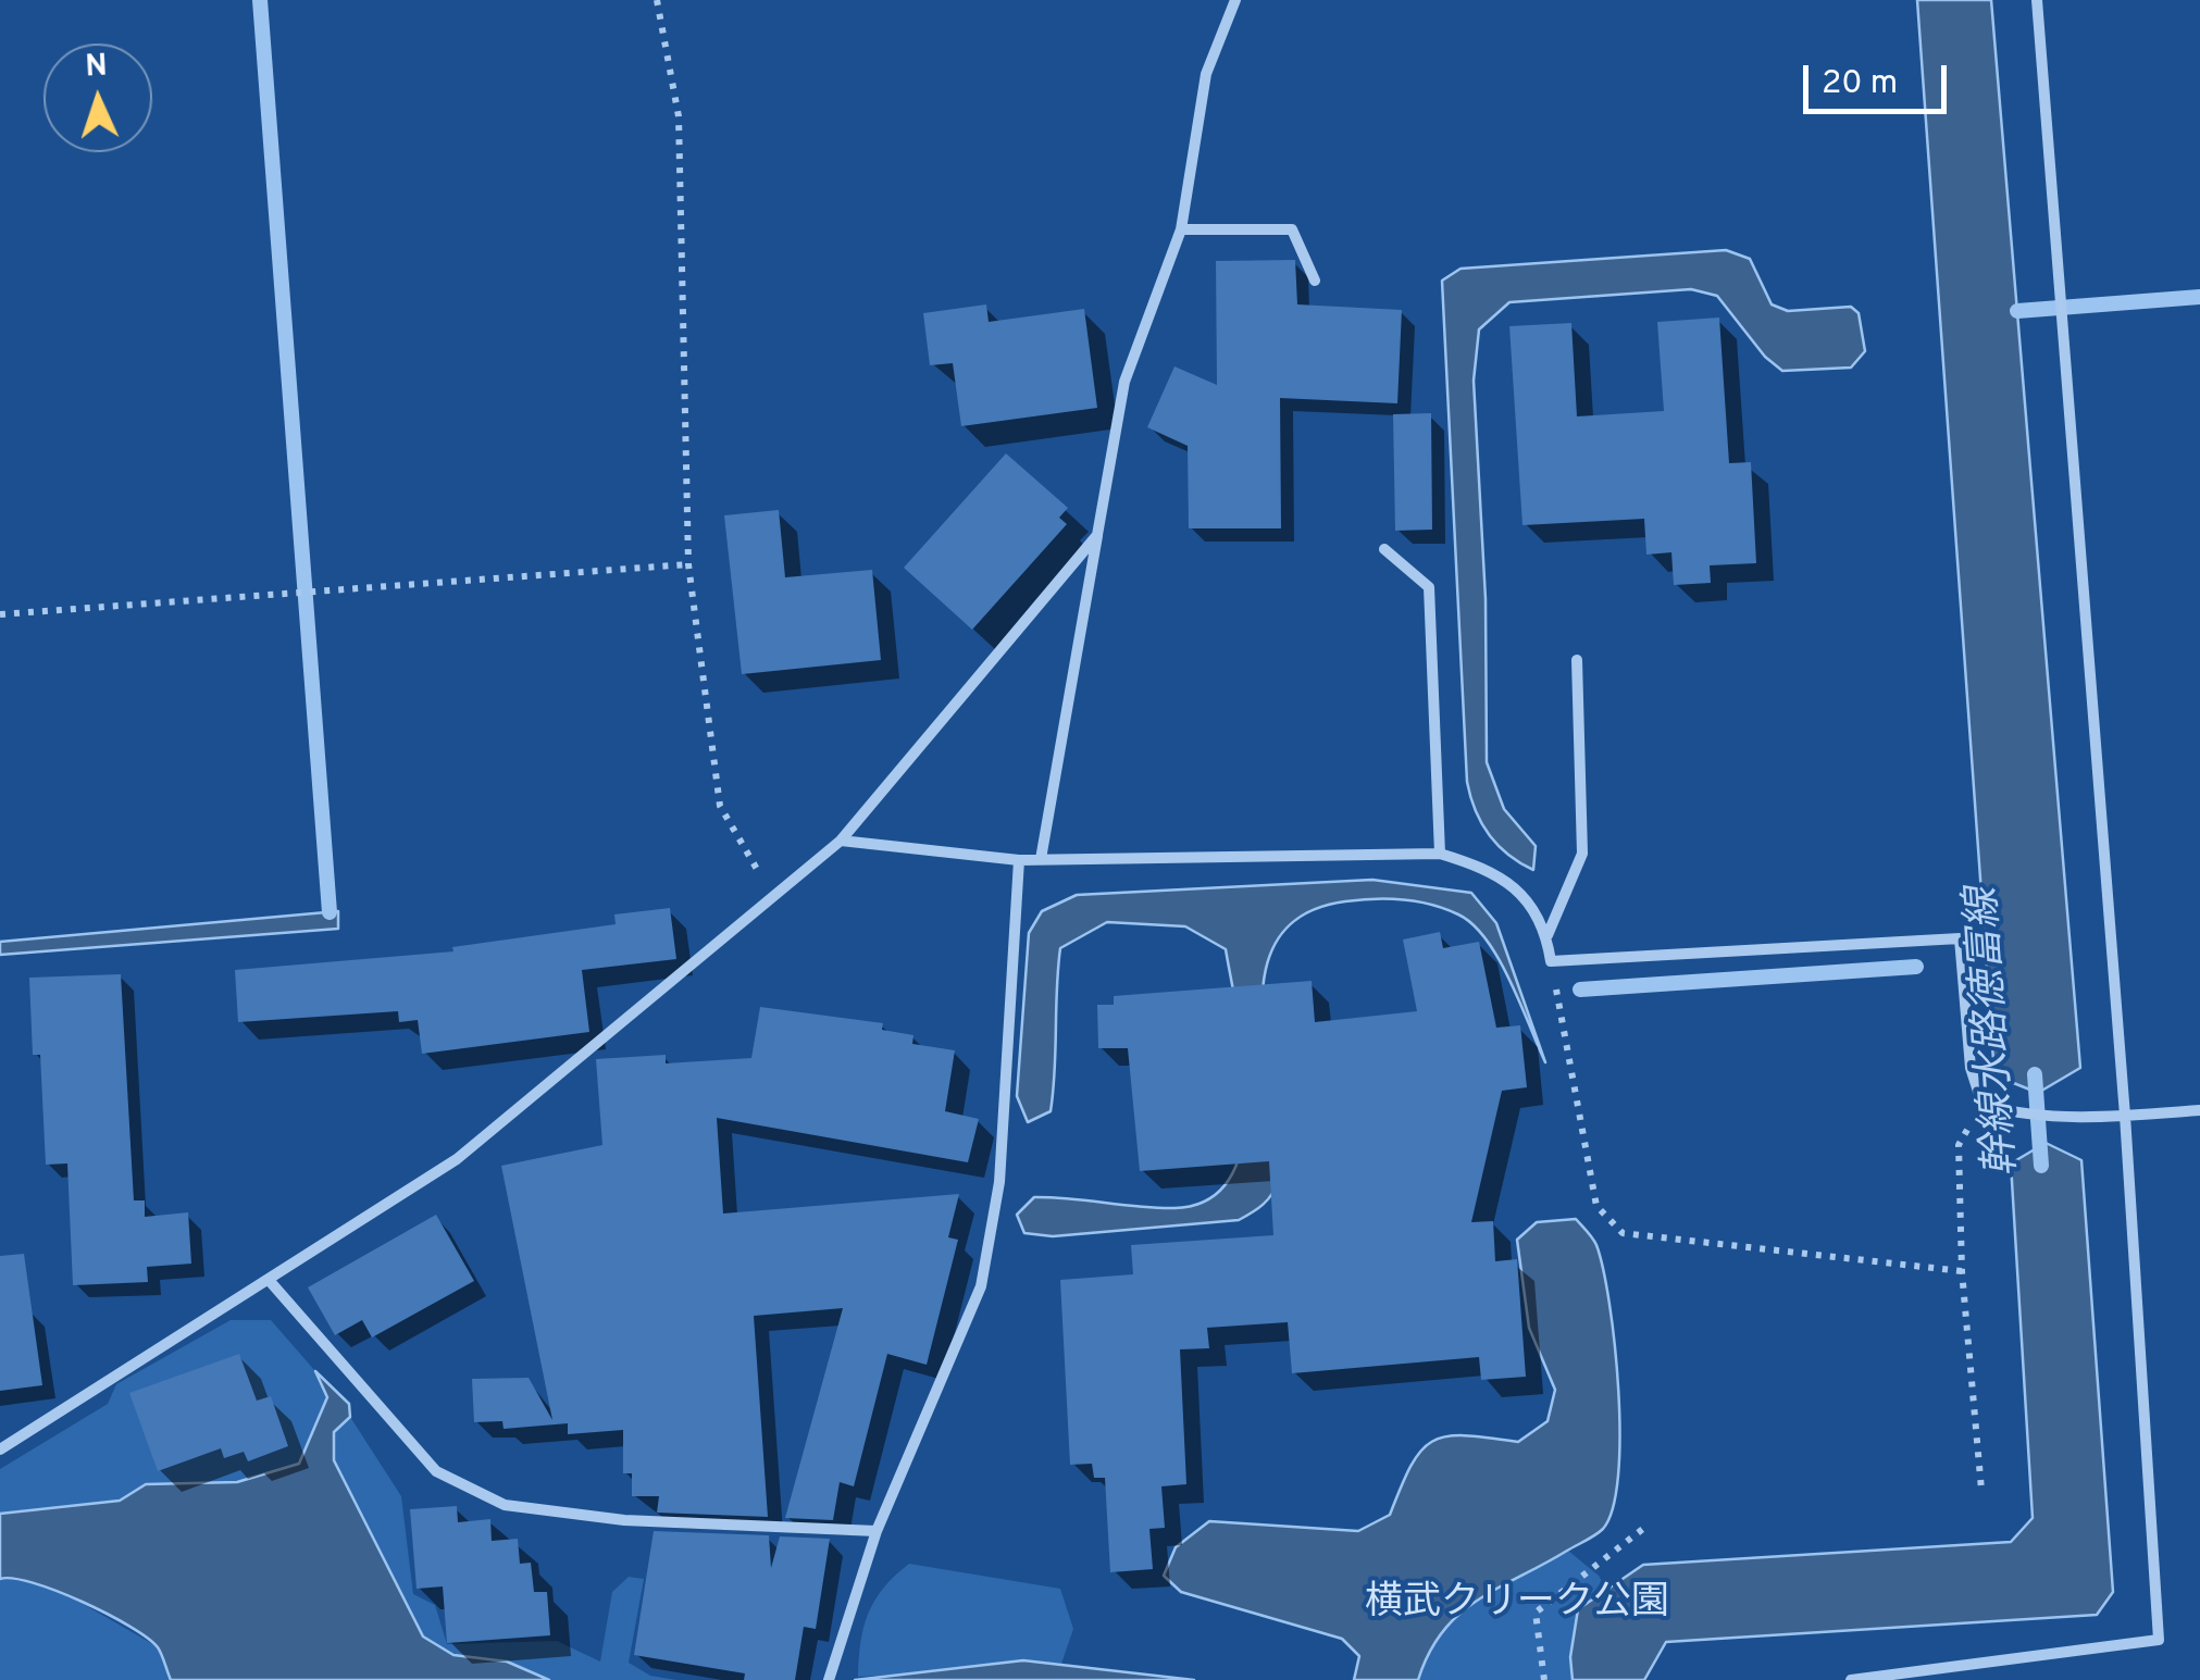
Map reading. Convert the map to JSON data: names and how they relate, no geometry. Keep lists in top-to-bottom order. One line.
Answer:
{"water":["幹線水路徳富線"],"parks":["横武クリーク公園"],"scale_bar":"20 m","north":"top"}
